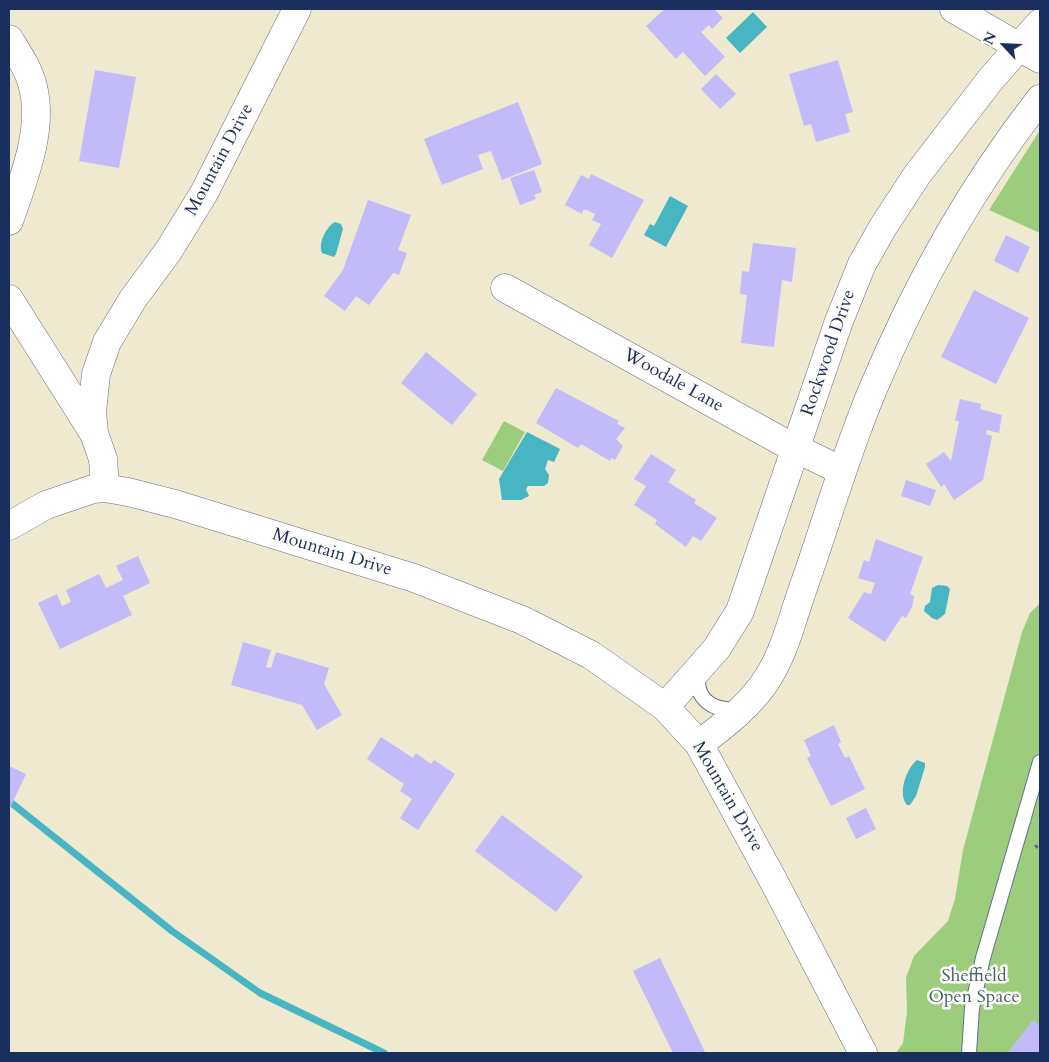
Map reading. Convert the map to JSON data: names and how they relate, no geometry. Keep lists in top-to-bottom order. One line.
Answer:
{"streets":{"street":["Mountain Drive","Rockwood Drive","Woodale Lane"]},"crossings":[["Mountain Drive","Rockwood Drive"],["Rockwood Drive","Woodale Lane"]],"parks":["Sheffield Open Space"],"north":"top left"}
